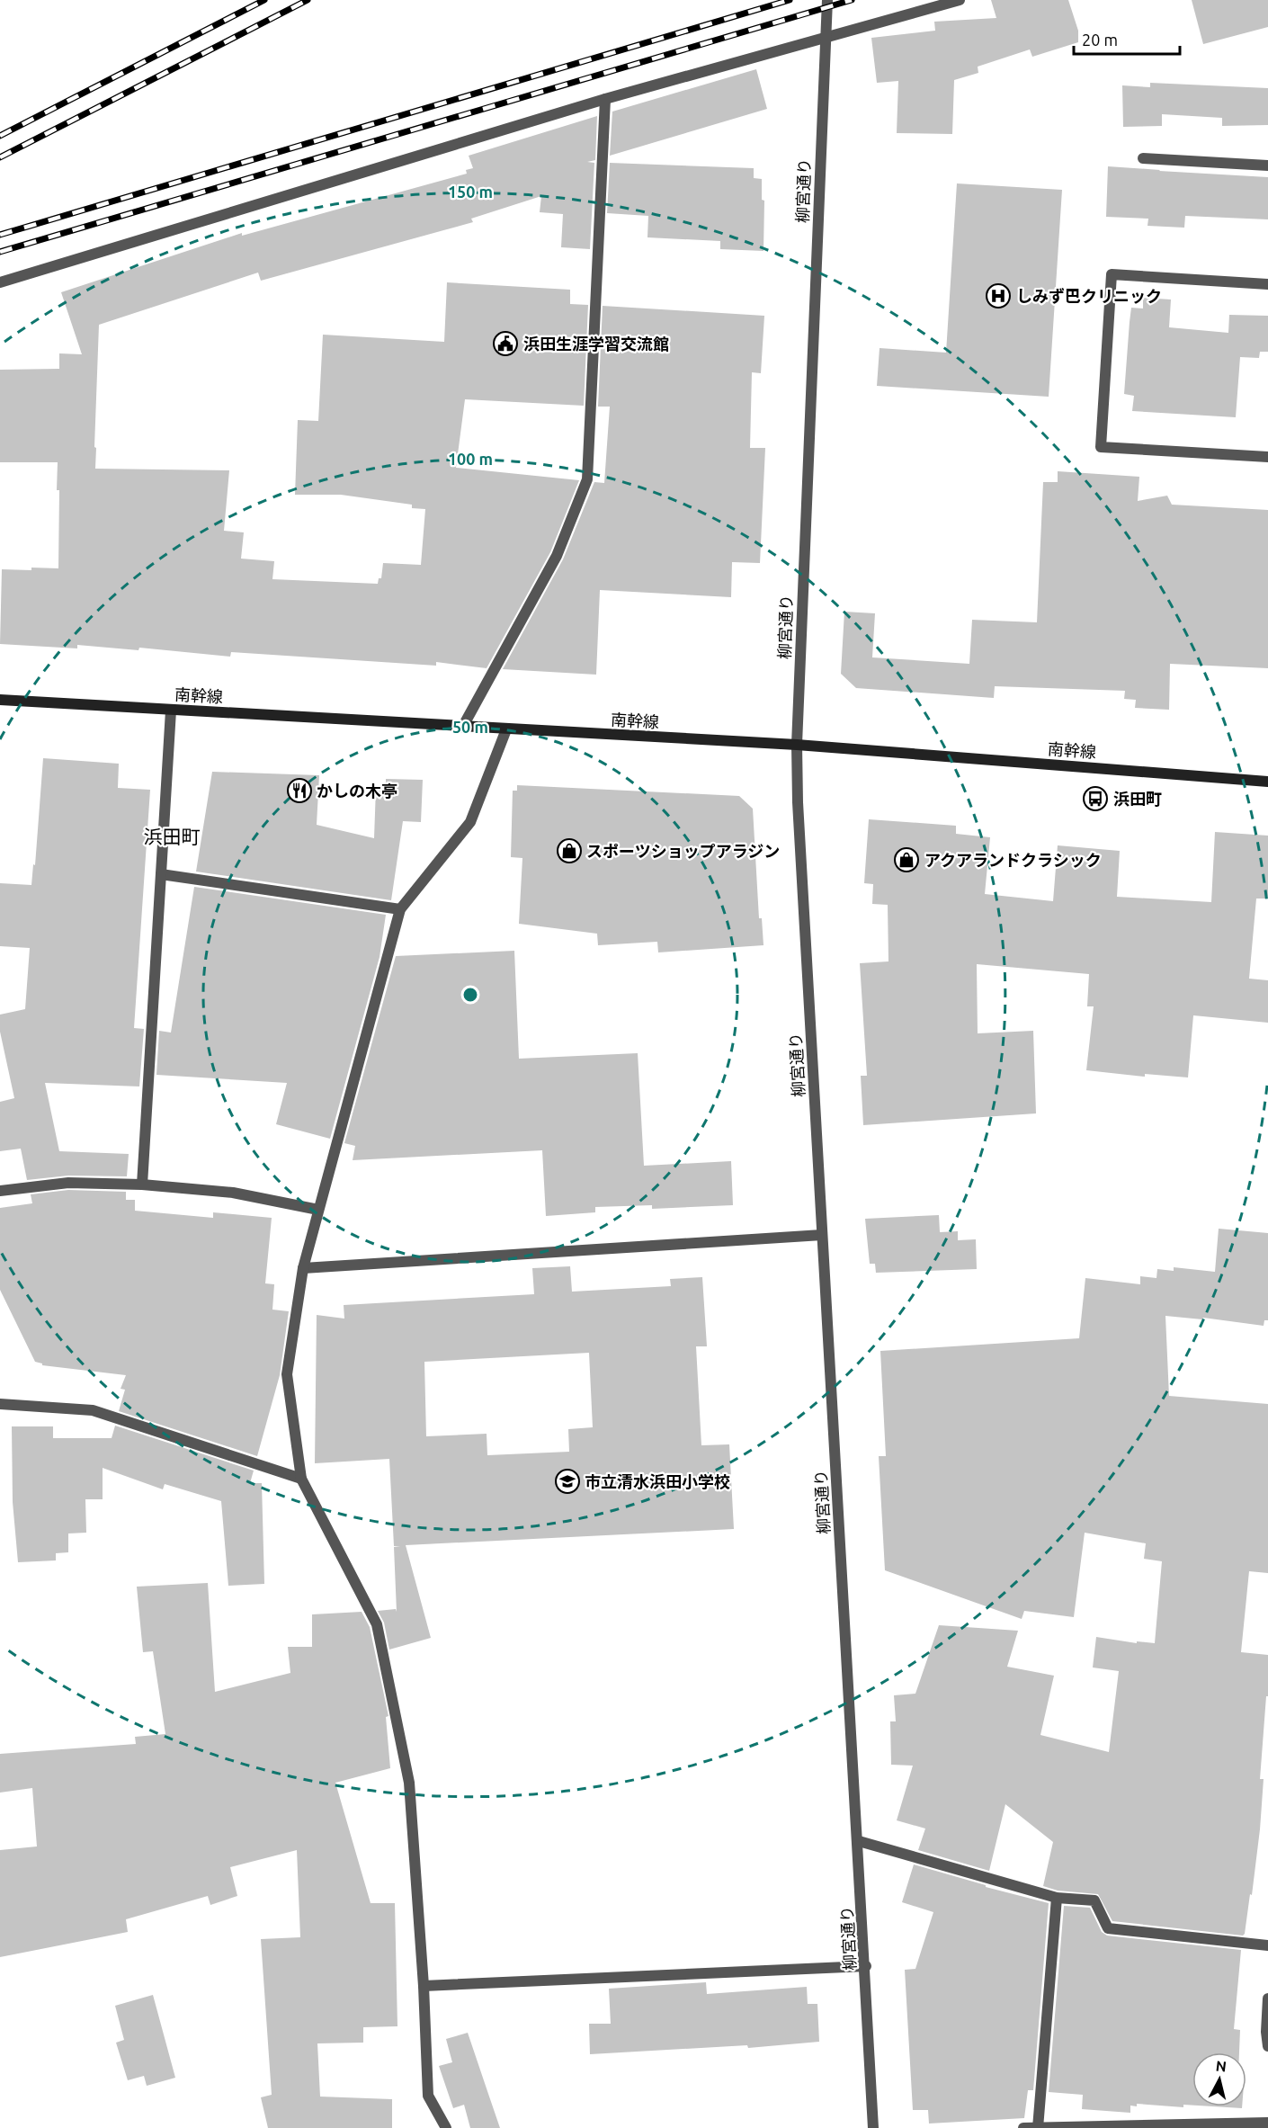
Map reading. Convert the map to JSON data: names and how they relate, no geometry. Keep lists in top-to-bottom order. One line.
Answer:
{"streets":{"main road":["南幹線"],"street":["柳宮通り"]},"crossings":[["柳宮通り","南幹線"]],"districts":["浜田町"],"places":{"hospital":["しみず巴クリニック"],"public building":["浜田生涯学習交流館"],"restaurant":["かしの木亭"],"bus stop":["浜田町"],"shop":["スポーツショップアラジン","アクアランドクラシック"],"school or university":["市立清水浜田小学校"]},"scale_bar":"20 m","north":"top","rings":["150 m","100 m","50 m"]}
